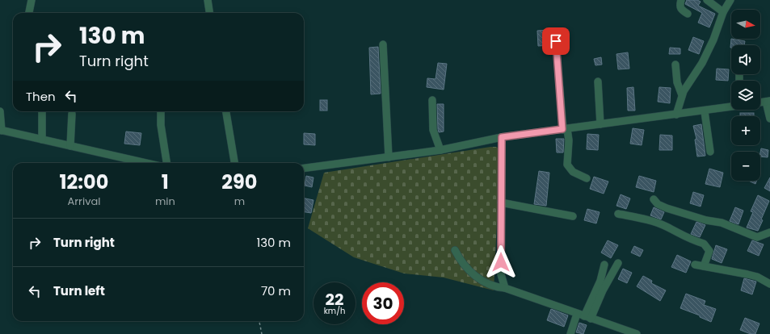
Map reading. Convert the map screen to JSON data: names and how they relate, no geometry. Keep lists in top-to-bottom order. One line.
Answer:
{"north":"right","page":{"map_buttons":["+","−"],"turn":["130 m","Turn right"],"then":"Then","eta":["12:00","Arrival","1","min","290","m"],"list":[{"name":"Turn right","value":"130 m"},{"name":"Turn left","value":"70 m"}],"speed":"22 km/h","limit":"30"}}
